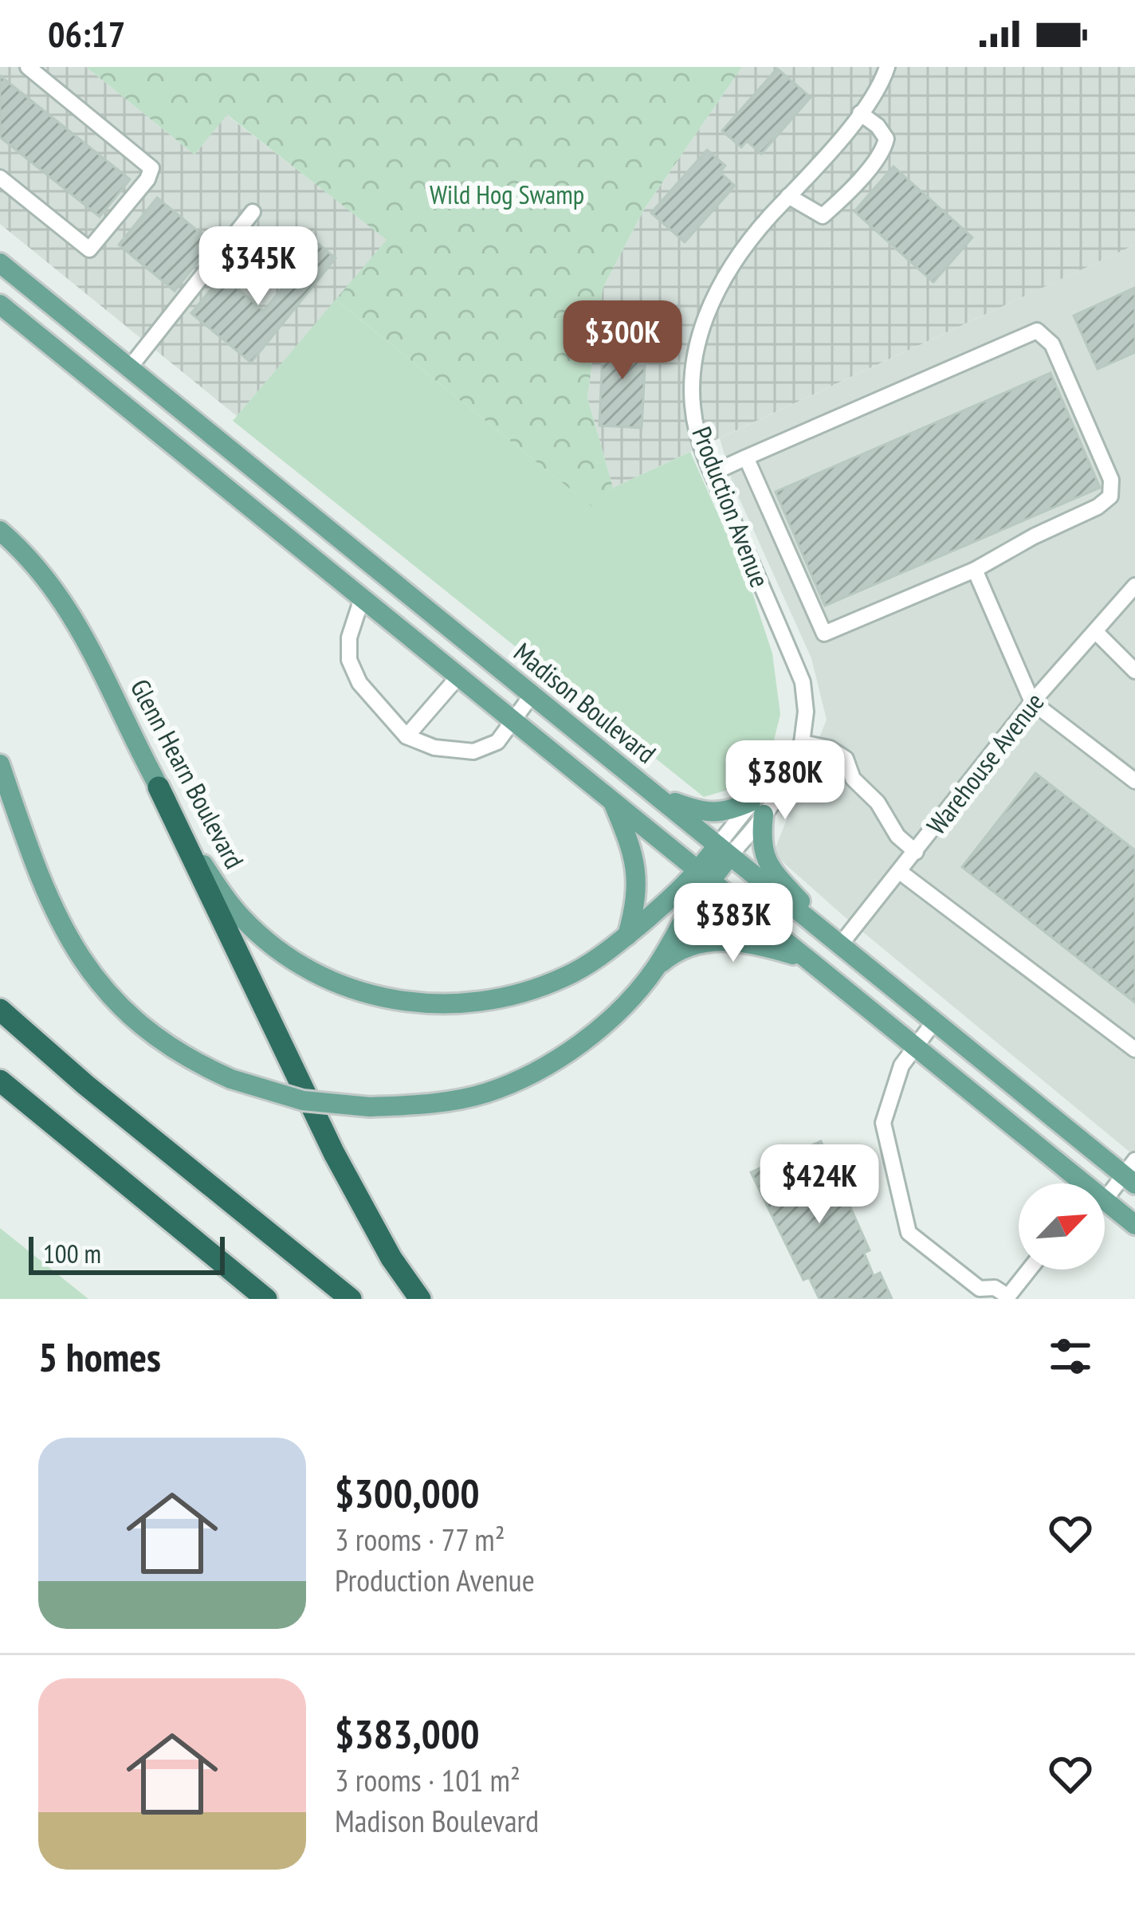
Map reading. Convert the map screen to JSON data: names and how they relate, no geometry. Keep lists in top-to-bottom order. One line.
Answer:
{"streets":{"main road":["Madison Boulevard","Glenn Hearn Boulevard"],"street":["Production Avenue","Warehouse Avenue"]},"crossings":[["Madison Boulevard","Warehouse Avenue"],["Madison Boulevard","Glenn Hearn Boulevard"]],"parks":["Wild Hog Swamp"],"scale_bar":"100 m","north":"top right","page":{"status":"06:17","price":["$345K","$300K","$380K","$383K","$424K"],"scale":"100 m","heading":"5 homes","list":[{"name":"$300,000","note":"3 rooms · 77 m² · Production Avenue"},{"name":"$383,000","note":"3 rooms · 101 m² · Madison Boulevard"}]}}
